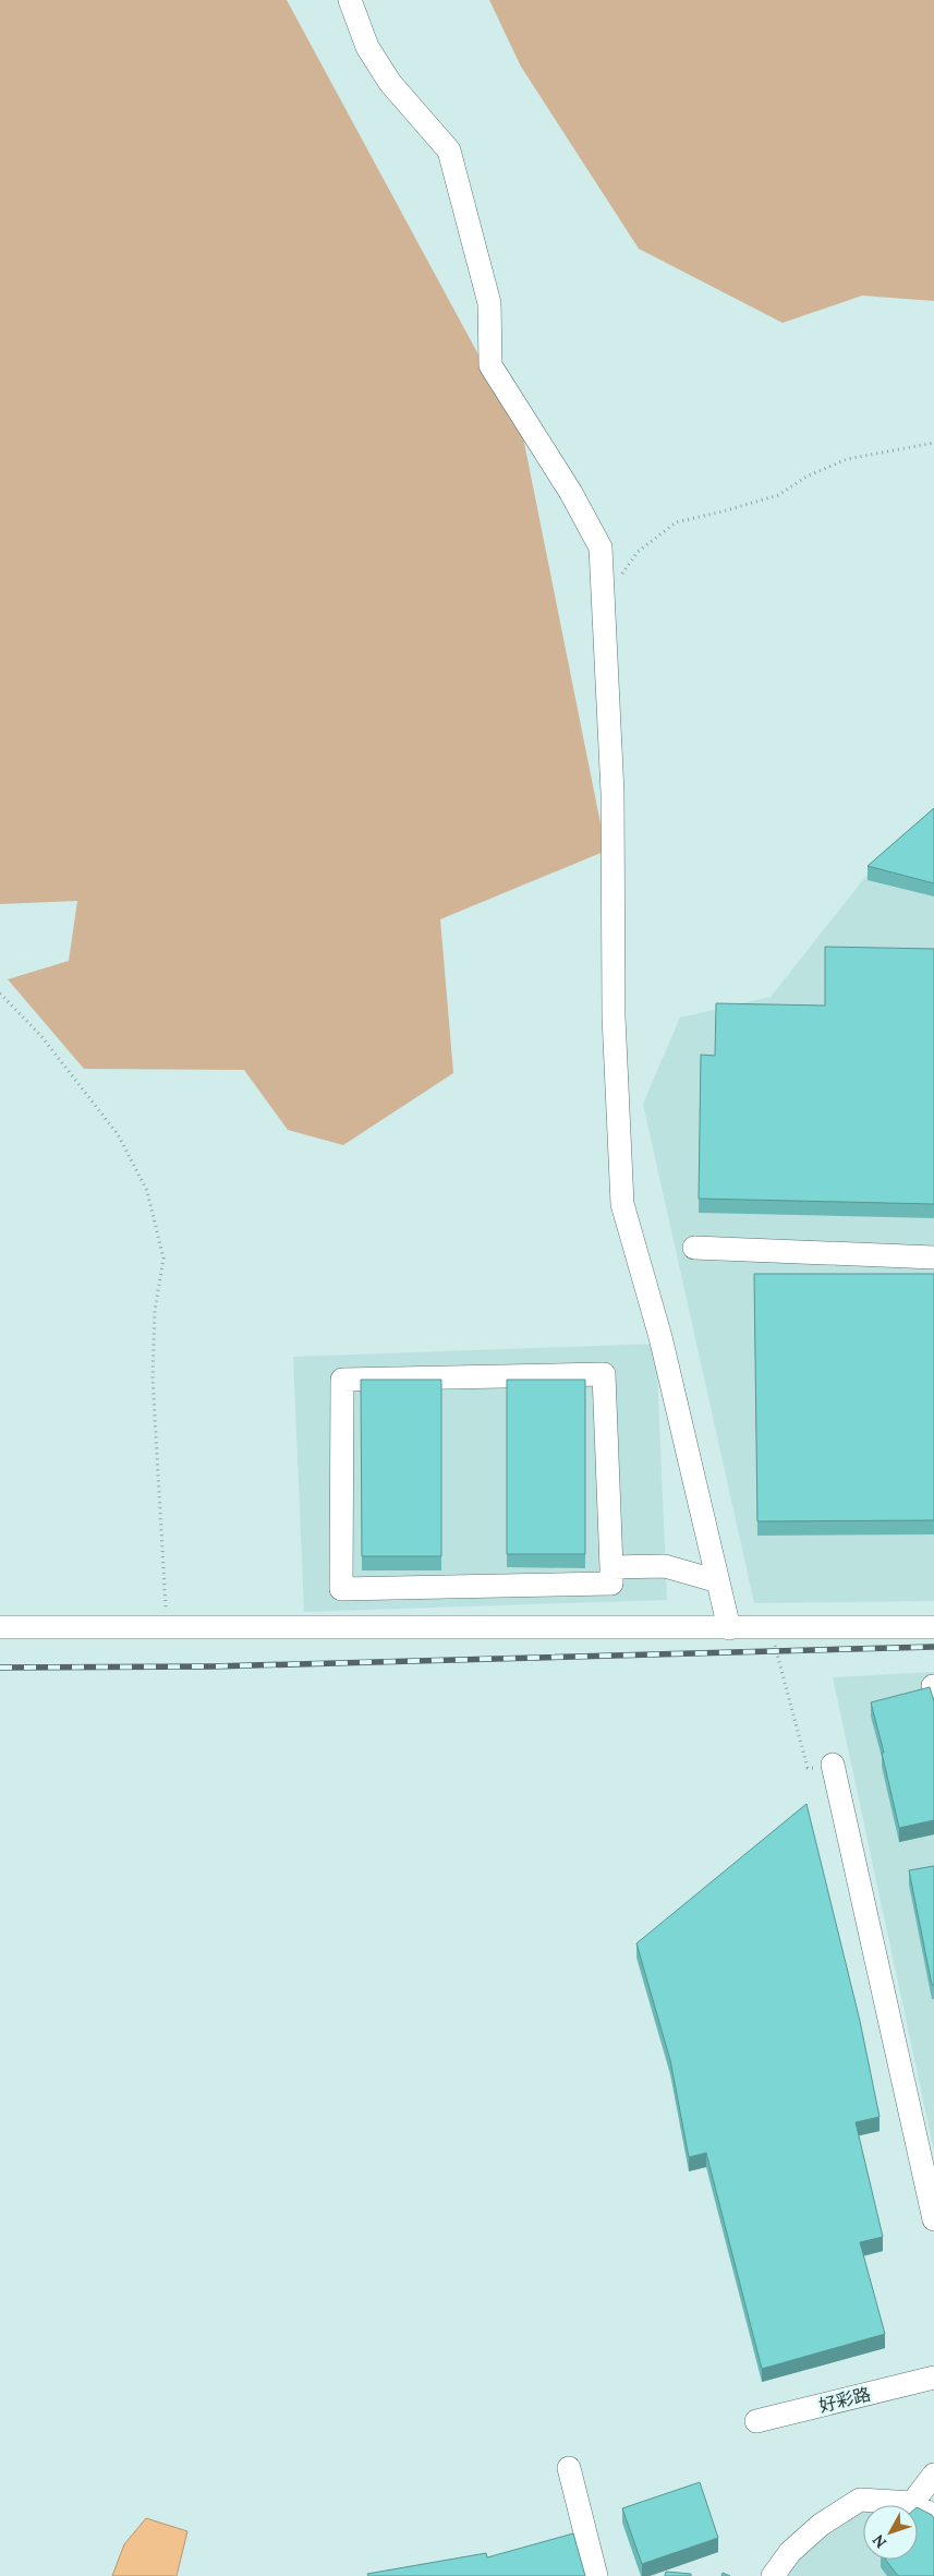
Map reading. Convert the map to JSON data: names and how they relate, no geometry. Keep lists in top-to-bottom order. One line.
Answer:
{"streets":{"street":["好彩路"]},"north":"bottom left"}
